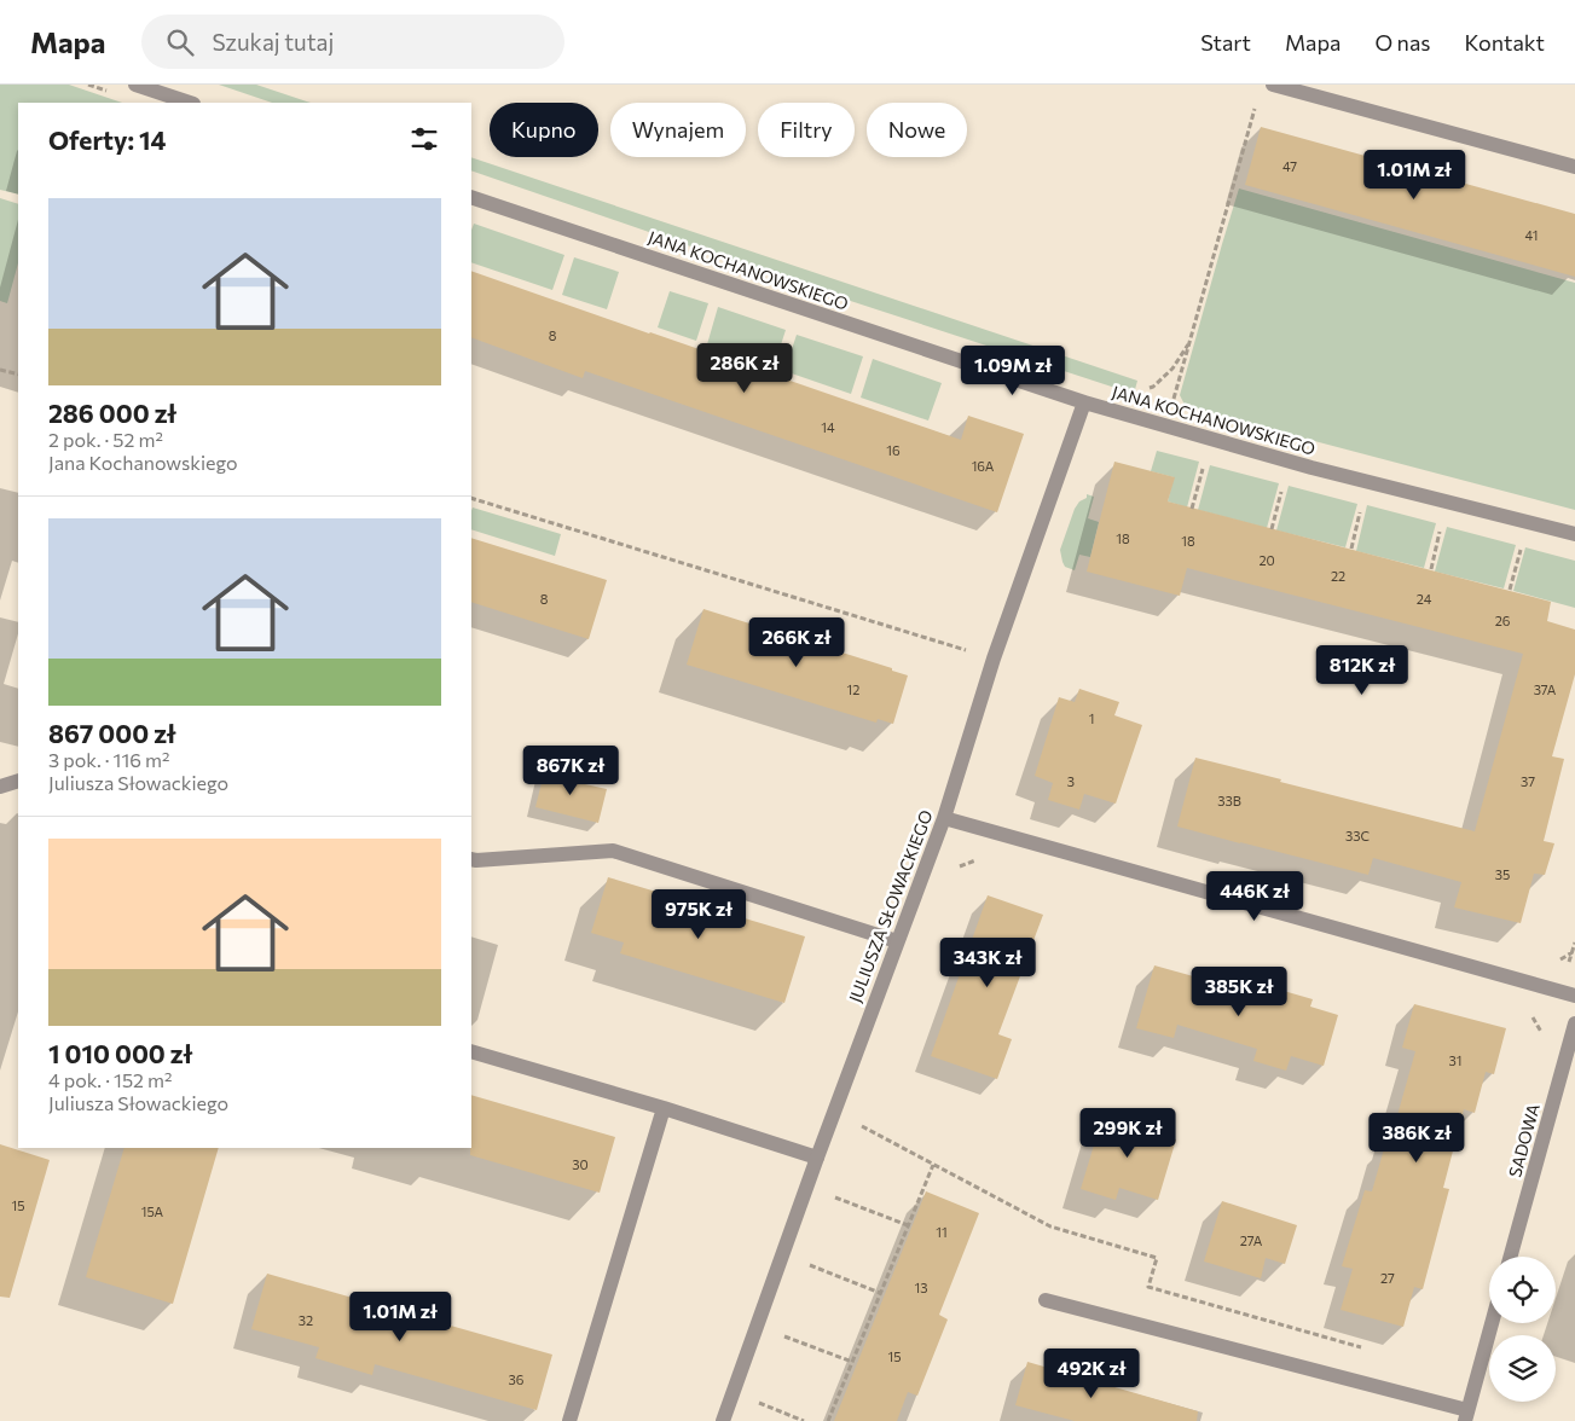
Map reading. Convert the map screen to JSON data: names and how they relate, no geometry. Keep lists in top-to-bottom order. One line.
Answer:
{"streets":{"street":["JANA KOCHANOWSKIEGO","JULIUSZA SŁOWACKIEGO","SADOWA"]},"crossings":[["JANA KOCHANOWSKIEGO","JULIUSZA SŁOWACKIEGO"]],"house_numbers":["47","41","8","14","16","16A","18","18","20","22","8","24","26","12","37A","1","3","37","33B","33C","35","31","30","15","15A","11","27A","27","13","32","15","36"],"page":{"header":"Mapa","search":"Szukaj tutaj","nav":["Start","Mapa","O nas","Kontakt"],"chip":["Kupno","Wynajem","Filtry","Nowe"],"heading":"Oferty: 14","price":["1.01M zł","286K zł","1.09M zł","266K zł","812K zł","867K zł","446K zł","975K zł","343K zł","385K zł","299K zł","386K zł","1.01M zł","492K zł"],"list":[{"name":"286 000 zł","note":"2 pok. · 52 m² · Jana Kochanowskiego"},{"name":"867 000 zł","note":"3 pok. · 116 m² · Juliusza Słowackiego"},{"name":"1 010 000 zł","note":"4 pok. · 152 m² · Juliusza Słowackiego"}]}}
